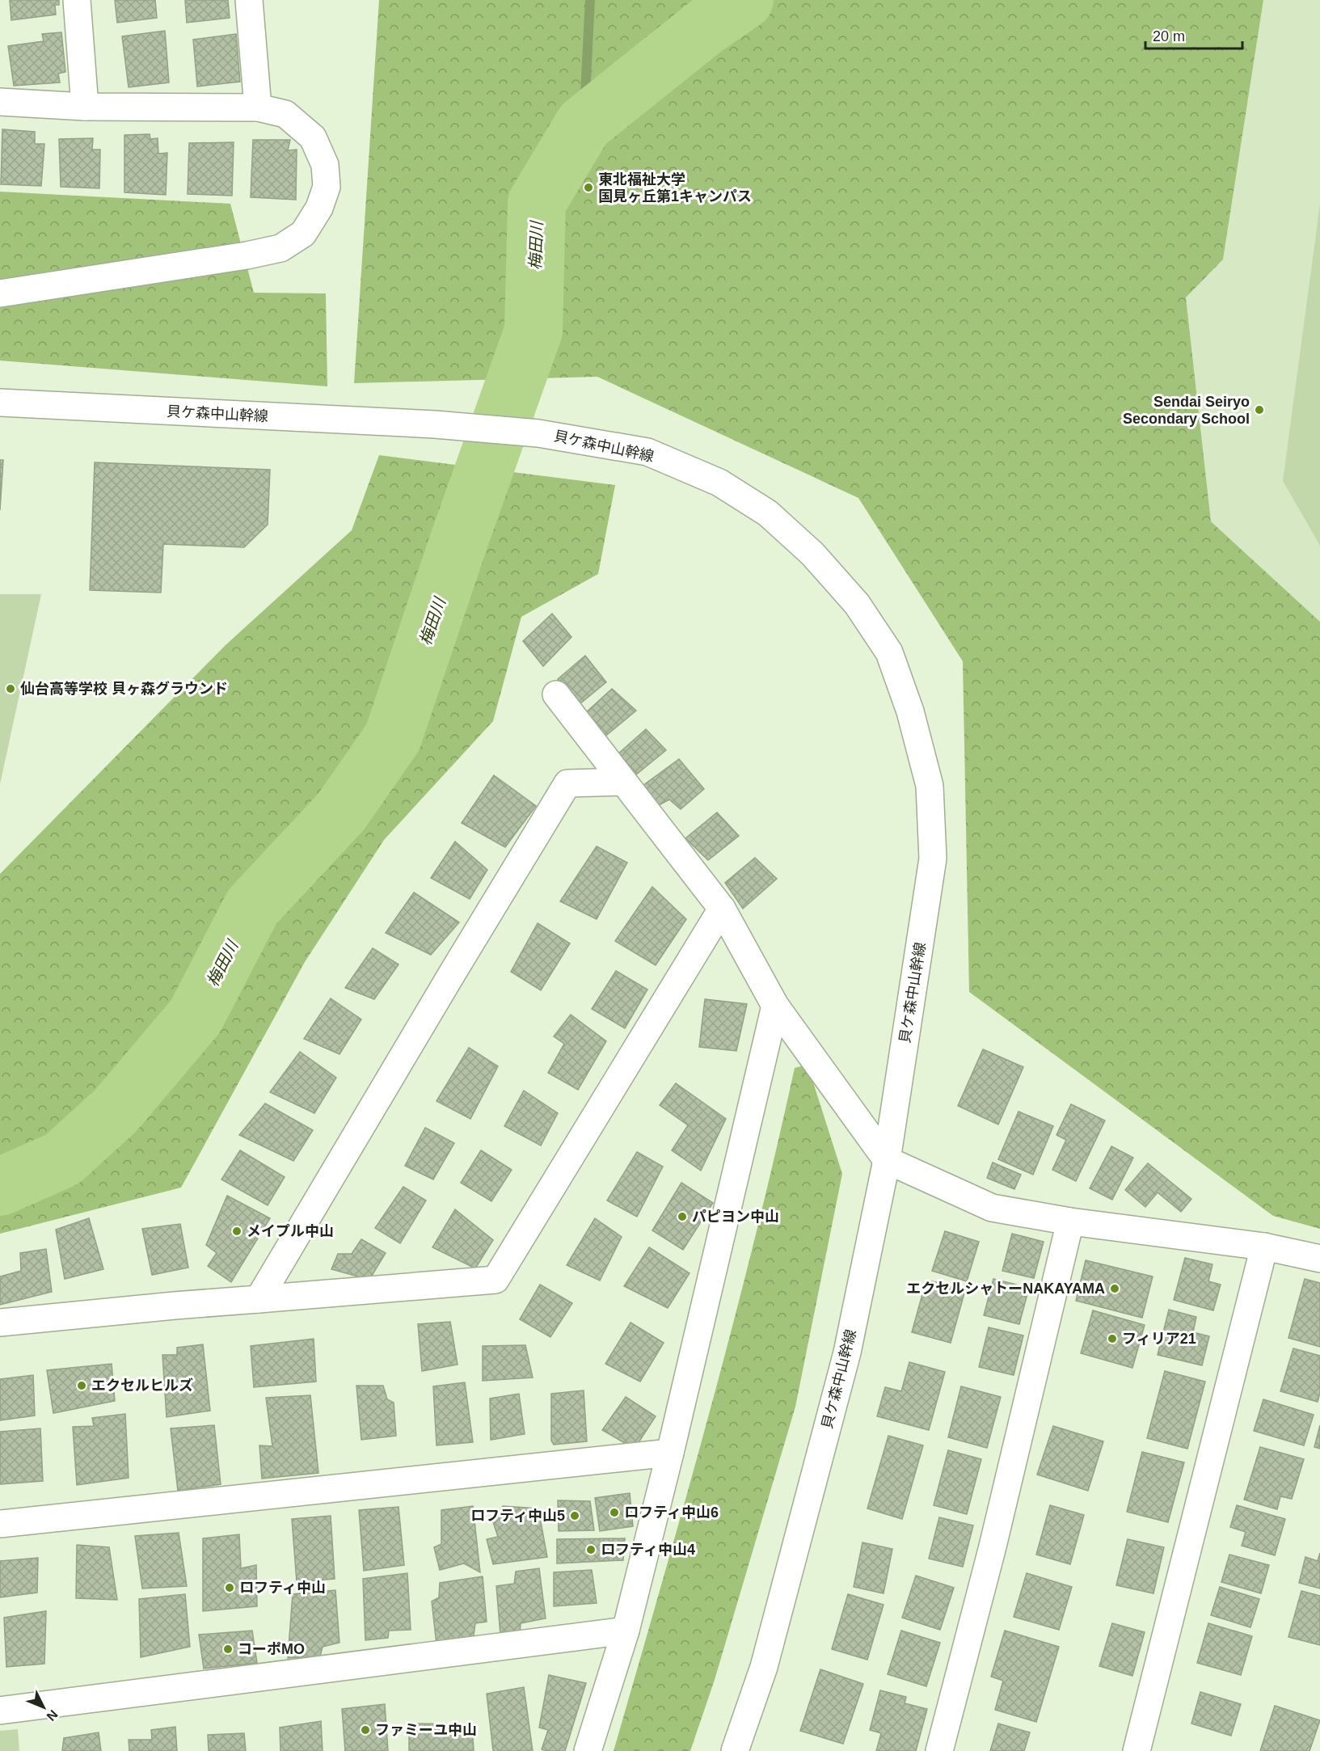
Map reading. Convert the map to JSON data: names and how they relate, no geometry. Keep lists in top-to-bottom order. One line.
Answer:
{"streets":{"street":["貝ケ森中山幹線"]},"water":["梅田川"],"places":["東北福祉大学 国見ヶ丘第1キャンパス","Sendai Seiryo Secondary School","仙台高等学校 貝ヶ森グラウンド","パピヨン中山","メイプル中山","エクセルシャトーNAKAYAMA","フィリア21","エクセルヒルズ","ロフティ中山6","ロフティ中山5","ロフティ中山4","ロフティ中山","コーポMO","ファミーユ中山"],"scale_bar":"20 m","north":"bottom right"}
